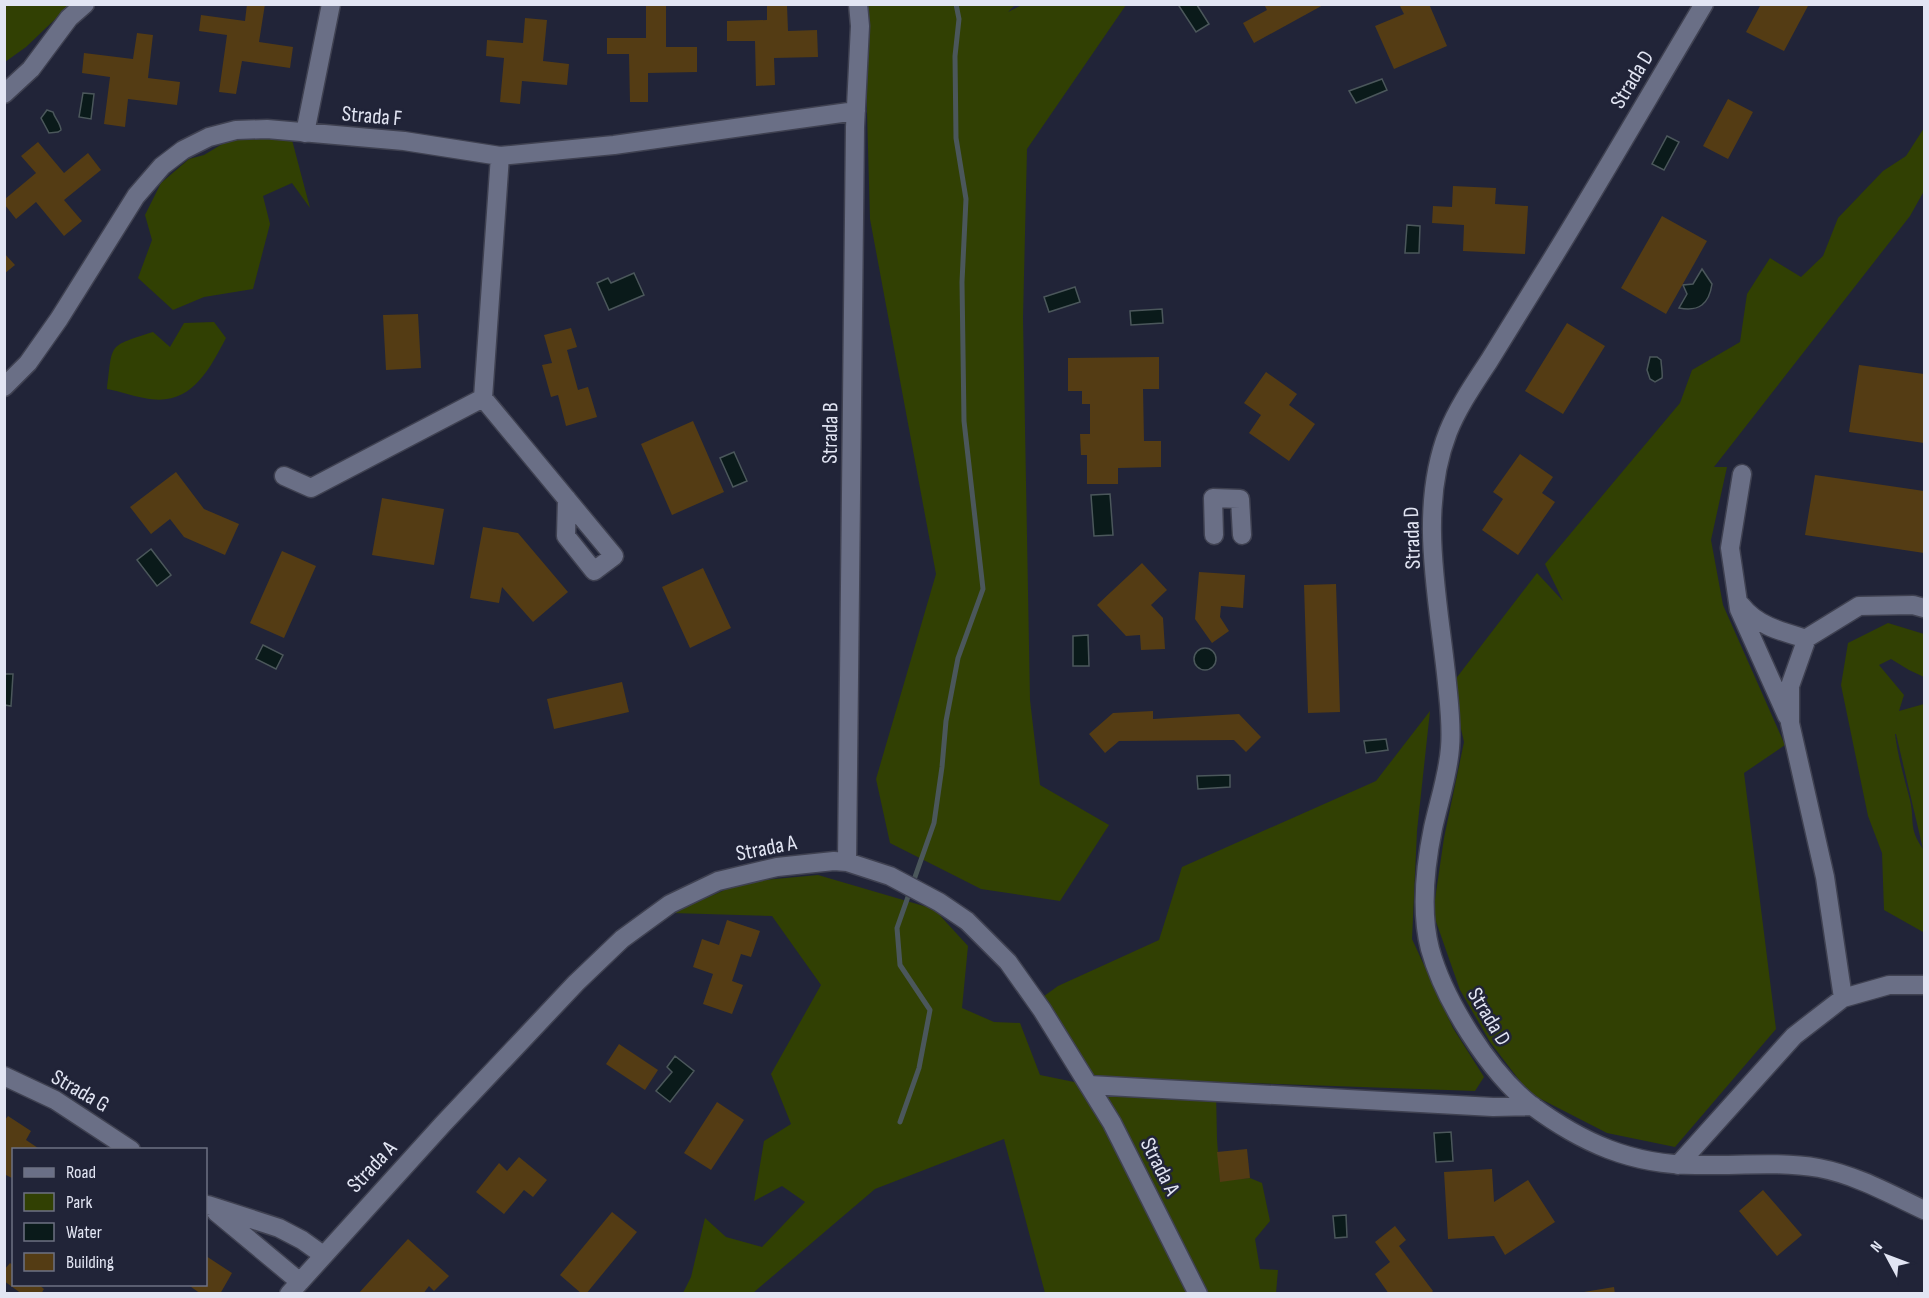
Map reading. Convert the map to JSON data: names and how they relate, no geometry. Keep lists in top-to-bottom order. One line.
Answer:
{"streets":{"street":["Strada D","Strada F","Strada B","Strada A","Strada G"]},"crossings":[["Strada F","Strada B"],["Strada B","Strada A"]],"legend":["Road","Park","Water","Building"],"north":"top left"}
